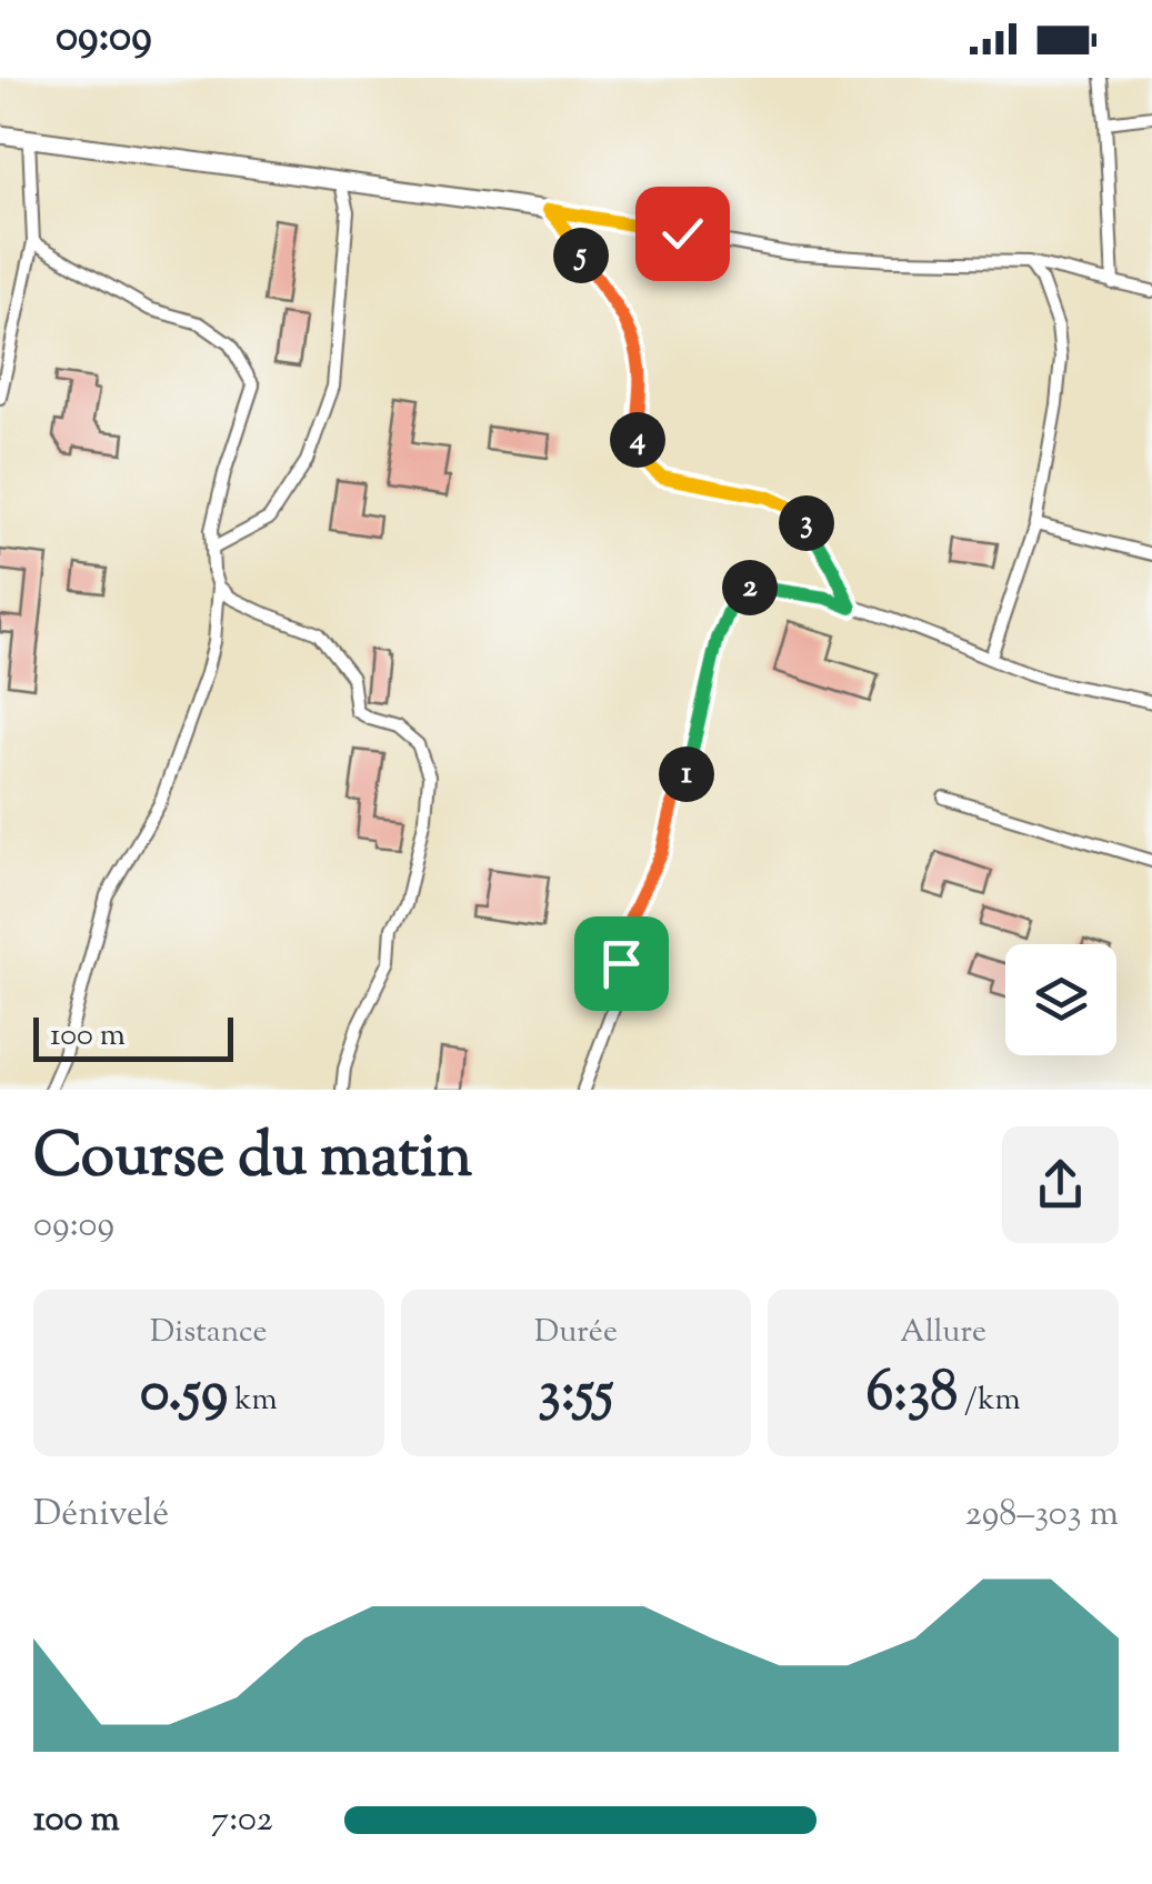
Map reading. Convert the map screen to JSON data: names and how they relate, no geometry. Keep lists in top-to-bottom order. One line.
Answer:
{"scale_bar":"100 m","page":{"status":"09:09","pins":["5","4","3","2","1"],"scale":"100 m","heading":["Course du matin","09:09"],"stats":[["Distance","0.59 km"],["Durée","3:55"],["Allure","6:38 /km"]],"chart":["Dénivelé","298–303 m"],"list":[{"name":"100 m","note":"7:02"}]}}
